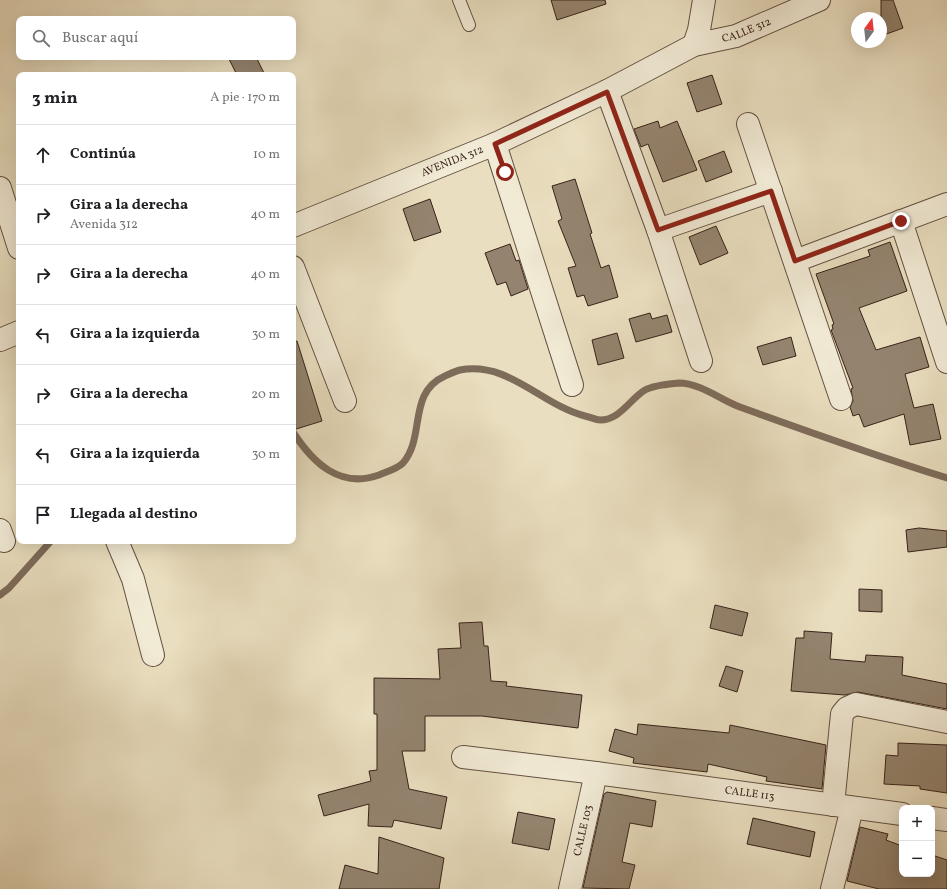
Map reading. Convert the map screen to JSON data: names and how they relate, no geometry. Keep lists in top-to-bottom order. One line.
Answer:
{"streets":{"street":["CALLE 312","AVENIDA 312","CALLE 113","CALLE 103"]},"crossings":[["CALLE 312","AVENIDA 312"],["CALLE 113","CALLE 103"]],"north":"top","page":{"search":"Buscar aquí","heading":["3 min","A pie · 170 m"],"list":[["Continúa","10 m"],["Gira a la derecha","Avenida 312","40 m"],["Gira a la derecha","40 m"],["Gira a la izquierda","30 m"],["Gira a la derecha","20 m"],["Gira a la izquierda","30 m"],"Llegada al destino"],"map_buttons":["+","−"]}}
